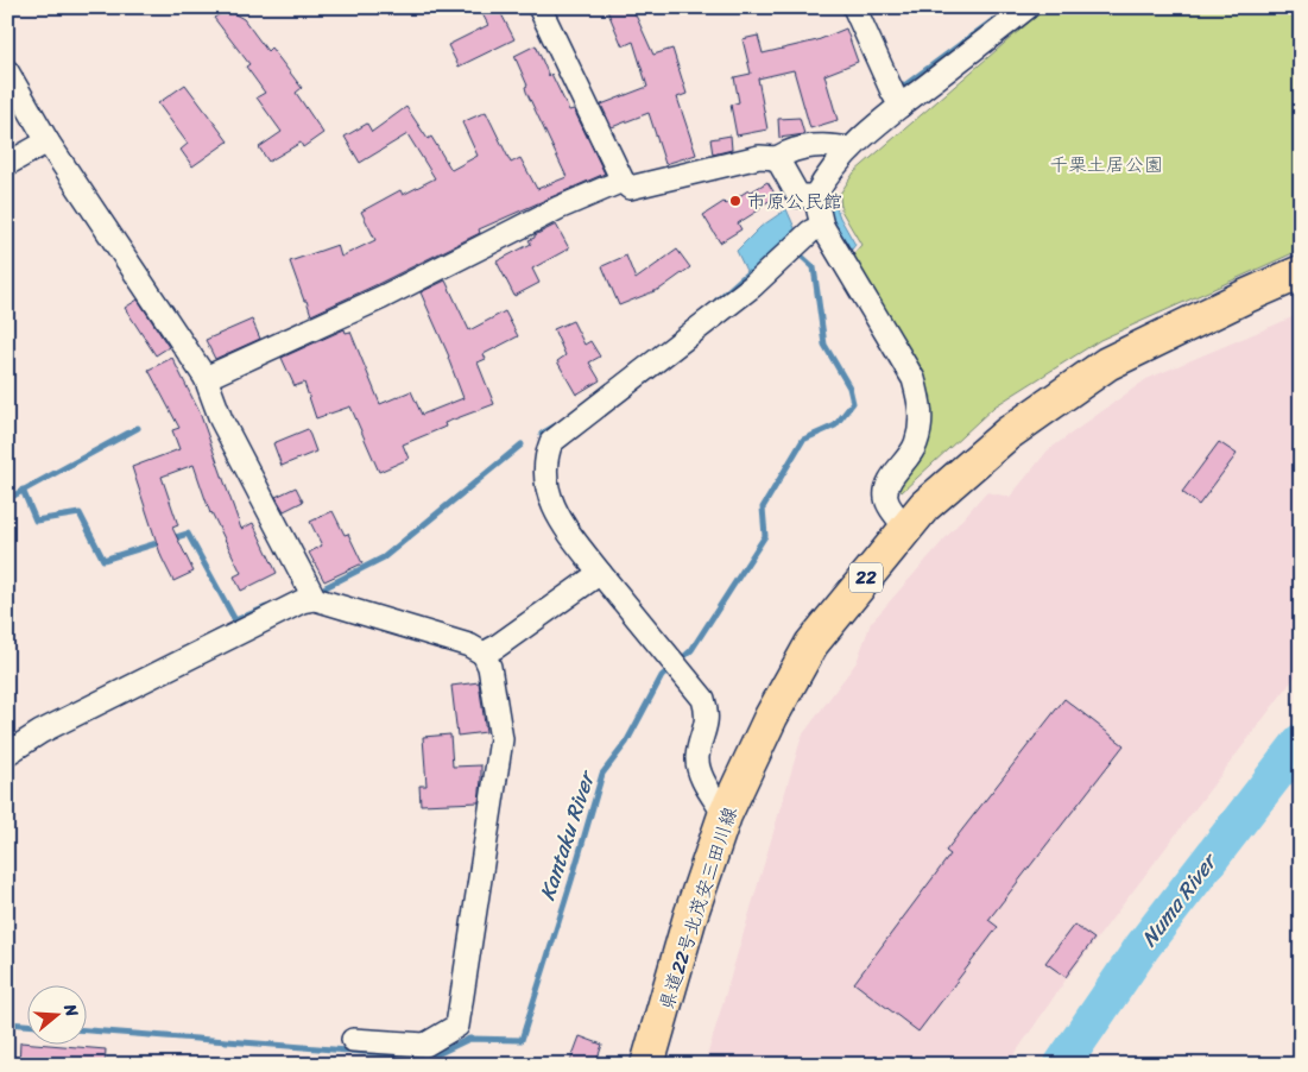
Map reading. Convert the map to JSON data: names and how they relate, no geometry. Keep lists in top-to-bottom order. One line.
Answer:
{"streets":{"main road":["22","県道22号北茂安三田川線"]},"water":["Kantaku River","Numa River"],"parks":["千栗土居公園"],"places":["市原公民館"],"north":"right"}
